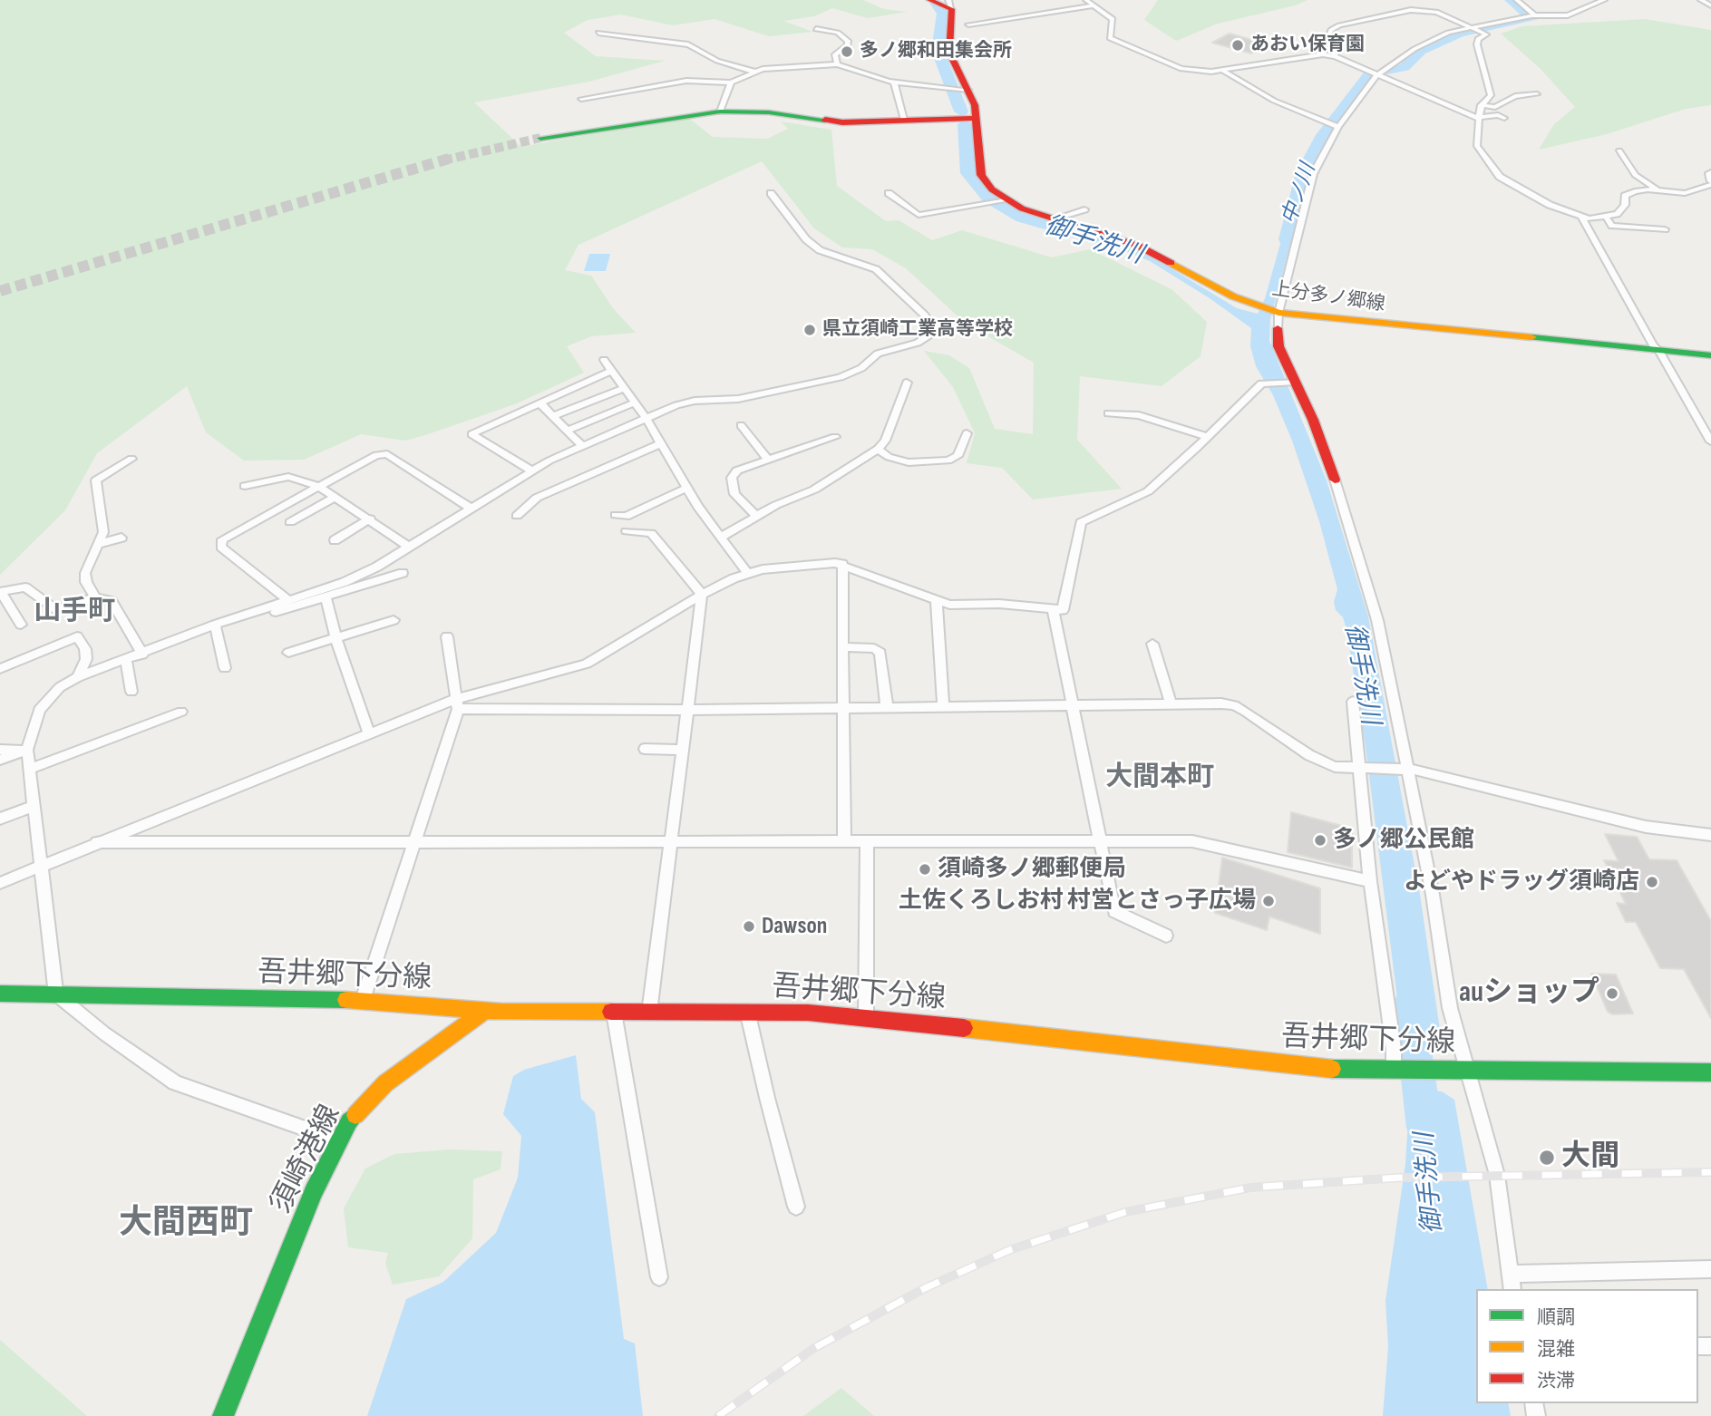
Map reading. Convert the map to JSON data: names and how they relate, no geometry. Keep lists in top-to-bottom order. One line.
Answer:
{"streets":{"main road":["上分多ノ郷線","吾井郷下分線","須崎港線"]},"crossings":[["吾井郷下分線","須崎港線"]],"districts":["山手町","大間本町","大間西町"],"water":["中ノ川","御手洗川"],"places":["あおい保育園","多ノ郷和田集会所","県立須崎工業高等学校","多ノ郷公民館","須崎多ノ郷郵便局","よどやドラッグ須崎店","土佐くろしお村 村営とさっ子広場","Dawson","auショップ","大間"],"legend":["順調","混雑","渋滞"]}
